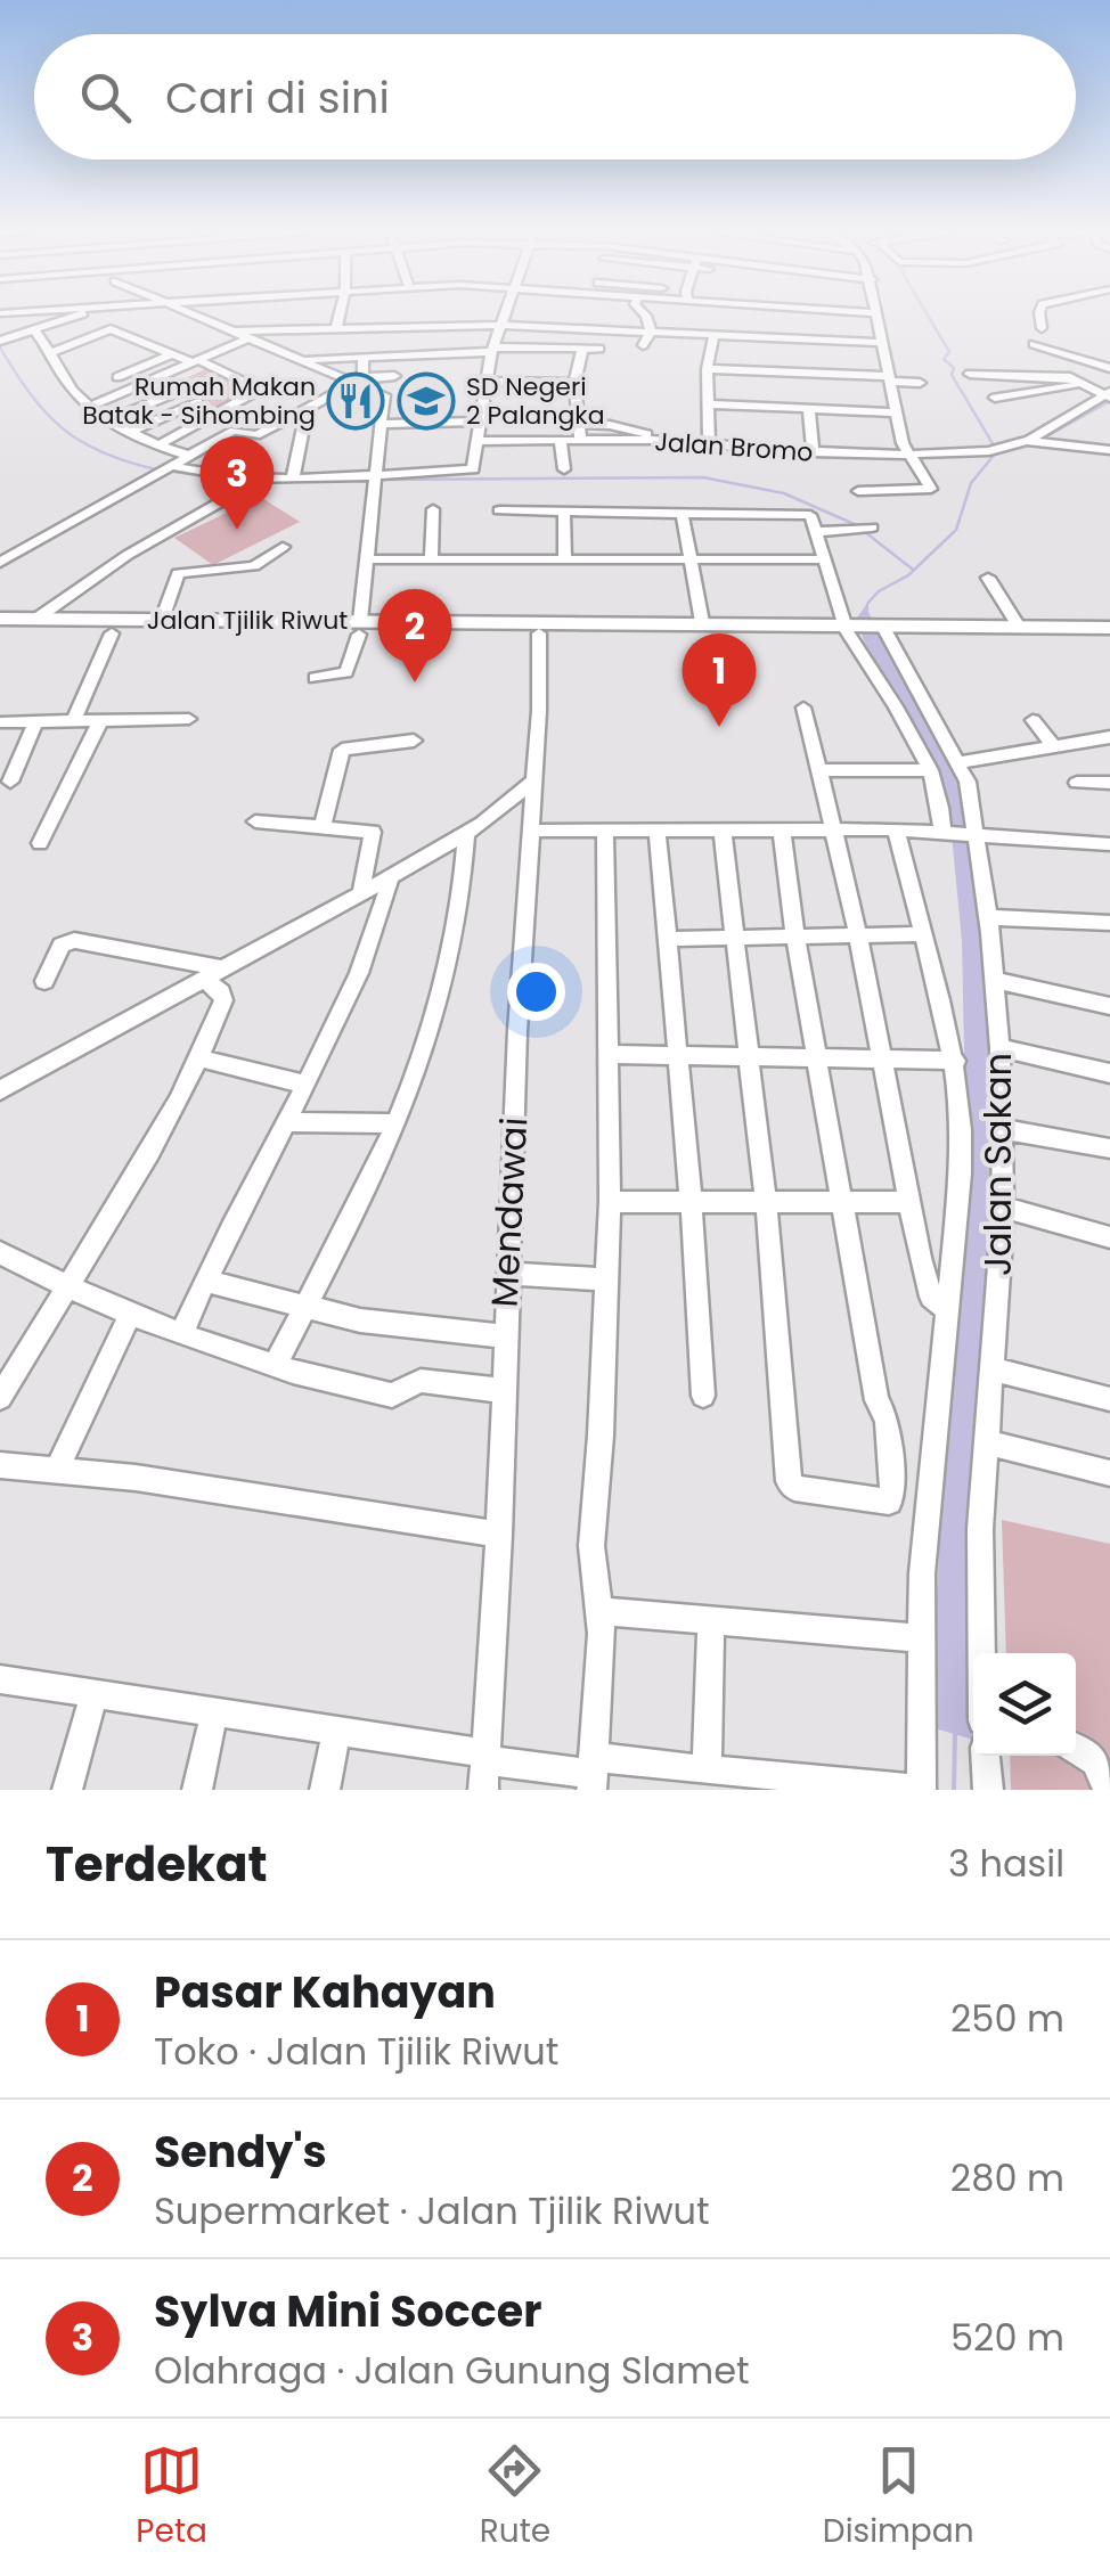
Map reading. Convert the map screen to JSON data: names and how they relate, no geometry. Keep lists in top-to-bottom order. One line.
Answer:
{"streets":{"highway":["Jalan Tjilik Riwut"],"street":["Jalan Bromo","Jalan Sakan","Mendawai"]},"crossings":[["Jalan Tjilik Riwut","Jalan Sakan"],["Jalan Tjilik Riwut","Mendawai"]],"places":{"restaurant":["Rumah Makan Batak - Sihombing"],"school or university":["SD Negeri 2 Palangka"]},"page":{"search":"Cari di sini","pins":["3","2","1"],"heading":["Terdekat","3 hasil"],"list":[{"mark":"1","name":"Pasar Kahayan","note":"Toko · Jalan Tjilik Riwut","value":"250 m"},{"mark":"2","name":"Sendy's","note":"Supermarket · Jalan Tjilik Riwut","value":"280 m"},{"mark":"3","name":"Sylva Mini Soccer","note":"Olahraga · Jalan Gunung Slamet","value":"520 m"}],"nav":["Peta","Rute","Disimpan"]}}
